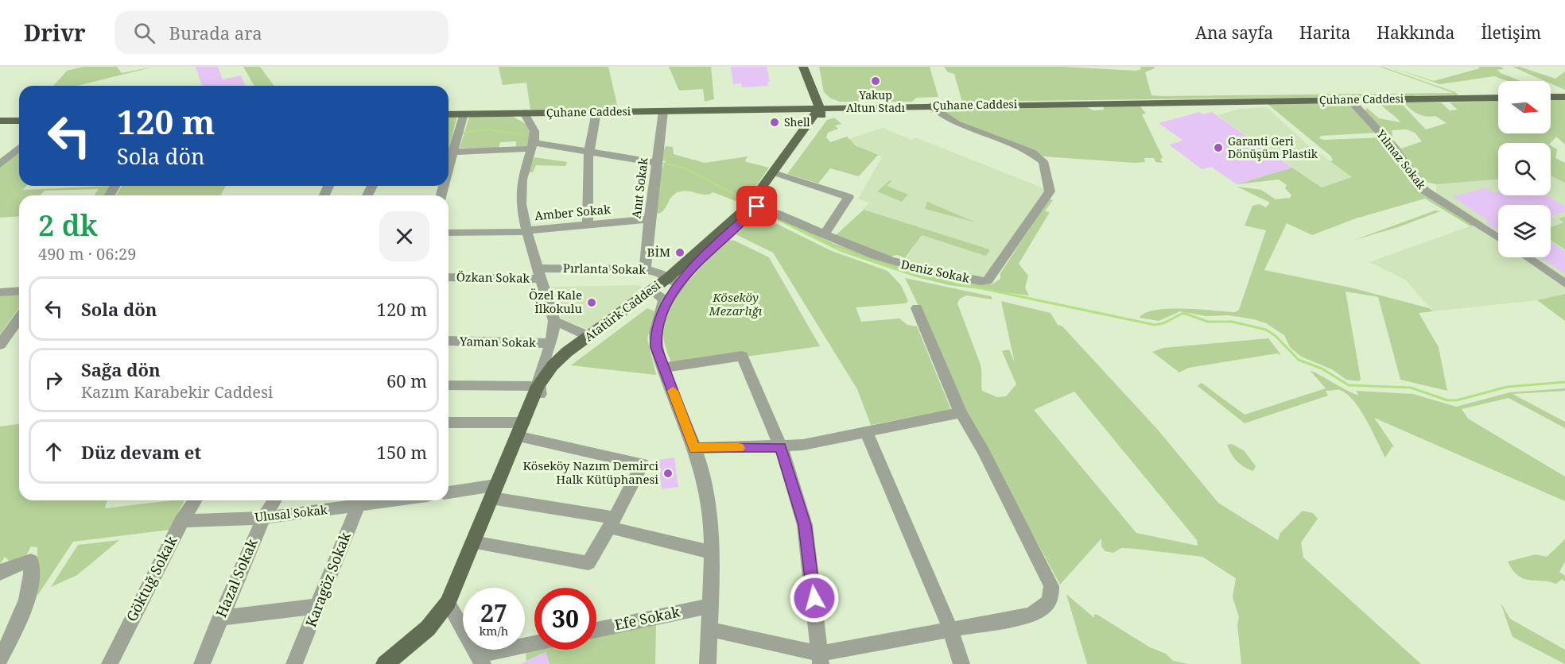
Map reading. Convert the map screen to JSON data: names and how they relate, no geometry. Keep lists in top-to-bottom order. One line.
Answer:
{"streets":{"main road":["Çuhane Caddesi","Atatürk Caddesi"],"street":["Yılmaz Sokak","Anıt Sokak","Amber Sokak","Pırlanta Sokak","Deniz Sokak","Özkan Sokak","Yaman Sokak","Ulusal Sokak","Hazal Sokak","Göktuğ Sokak","Karagöz Sokak","Efe Sokak"]},"crossings":[["Çuhane Caddesi","Yılmaz Sokak"],["Çuhane Caddesi","Anıt Sokak"],["Çuhane Caddesi","Deniz Sokak"],["Çuhane Caddesi","Atatürk Caddesi"],["Anıt Sokak","Amber Sokak"],["Anıt Sokak","Pırlanta Sokak"],["Pırlanta Sokak","Özkan Sokak"],["Pırlanta Sokak","Atatürk Caddesi"],["Deniz Sokak","Atatürk Caddesi"],["Ulusal Sokak","Hazal Sokak"],["Ulusal Sokak","Göktuğ Sokak"],["Ulusal Sokak","Karagöz Sokak"]],"parks":["Köseköy Mezarlığı"],"places":["Yakup Altun Stadı","Shell","Garanti Geri Dönüşüm Plastik","BİM","Özel Kale İlkokulu","Köseköy Nazım Demirci Halk Kütüphanesi"],"north":"right","page":{"header":"Drivr","search":"Burada ara","nav":["Ana sayfa","Harita","Hakkında","İletişim"],"turn":["120 m","Sola dön"],"heading":["2 dk","490 m · 06:29"],"list":[{"name":"Sola dön","value":"120 m"},{"name":"Sağa dön","note":"Kazım Karabekir Caddesi","value":"60 m"},{"name":"Düz devam et","value":"150 m"}],"speed":"27 km/h","limit":"30"}}
